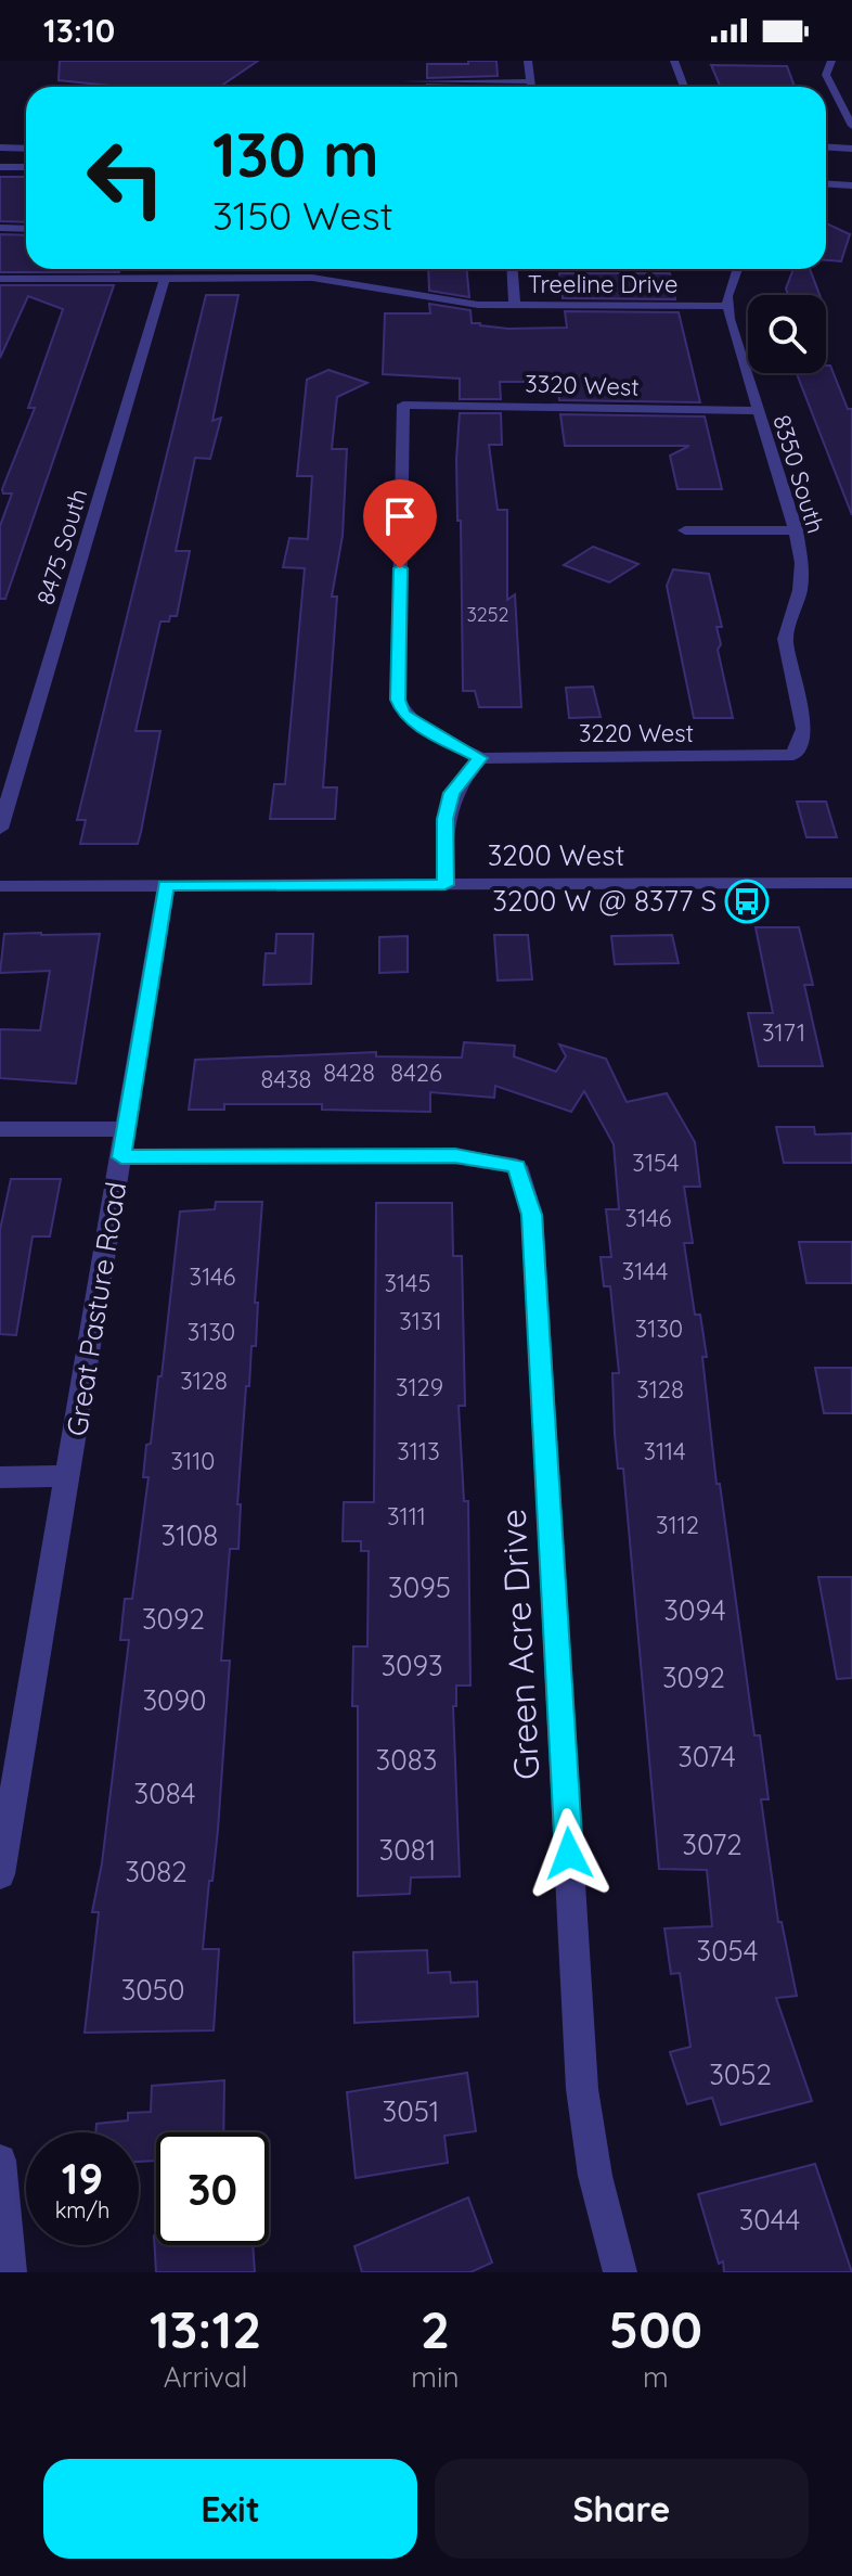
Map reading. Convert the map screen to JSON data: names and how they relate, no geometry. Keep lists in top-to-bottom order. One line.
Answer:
{"streets":{"street":["Treeline Drive","3320 West","8350 South","8475 South","3220 West","3200 West","Great Pasture Road","Green Acre Drive"]},"crossings":[["Treeline Drive","8350 South"],["Treeline Drive","8475 South"],["3320 West","8350 South"],["3320 West","3220 West"],["8350 South","3220 West"],["3200 West","Great Pasture Road"],["Great Pasture Road","Green Acre Drive"]],"places":{"bus stop":["3200 W @ 8377 S"]},"house_numbers":["3252","3171","8428","8426","8438","3154","3146","3144","3146","3145","3131","3130","3130","3128","3129","3128","3113","3114","3110","3111","3112","3108","3095","3094","3092","3093","3092","3090","3074","3083","3084","3072","3081","3082","3054","3050","3052","3051","3044"],"page":{"status":"13:10","turn":["130 m","3150 West"],"speed":"19 km/h","limit":"30","eta":["13:12","Arrival","2","min","500","m"],"buttons":["Exit","Share"]}}
